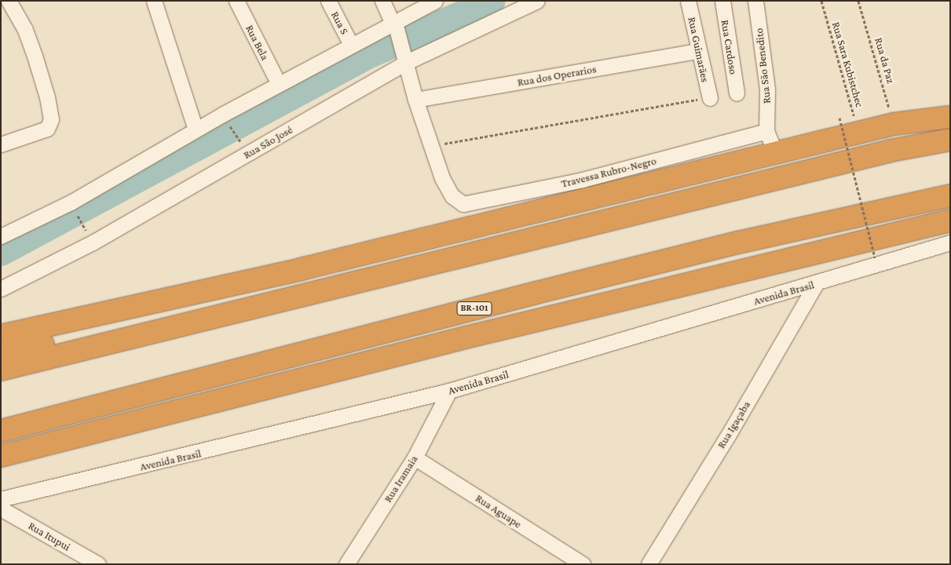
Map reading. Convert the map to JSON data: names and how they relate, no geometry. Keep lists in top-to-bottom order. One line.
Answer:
{"streets":{"highway":["BR-101"],"street":["Rua S","Rua Bela","Rua Cardoso","Rua Guimarāes","Rua Sāo Benedito","Rua dos Operarios","Rua São José","Travessa Rubro-Negro","Avenida Brasil","Rua Igaçaba","Rua Iramaia","Rua Aguape","Rua Itupui"],"path":["Rua da Paz","Rua Sara Kubistchec"]},"crossings":[["Rua Guimarāes","Rua dos Operarios"],["Rua Sāo Benedito","Travessa Rubro-Negro"],["Avenida Brasil","Rua Igaçaba"],["Avenida Brasil","Rua Iramaia"],["Rua Iramaia","Rua Aguape"]]}
